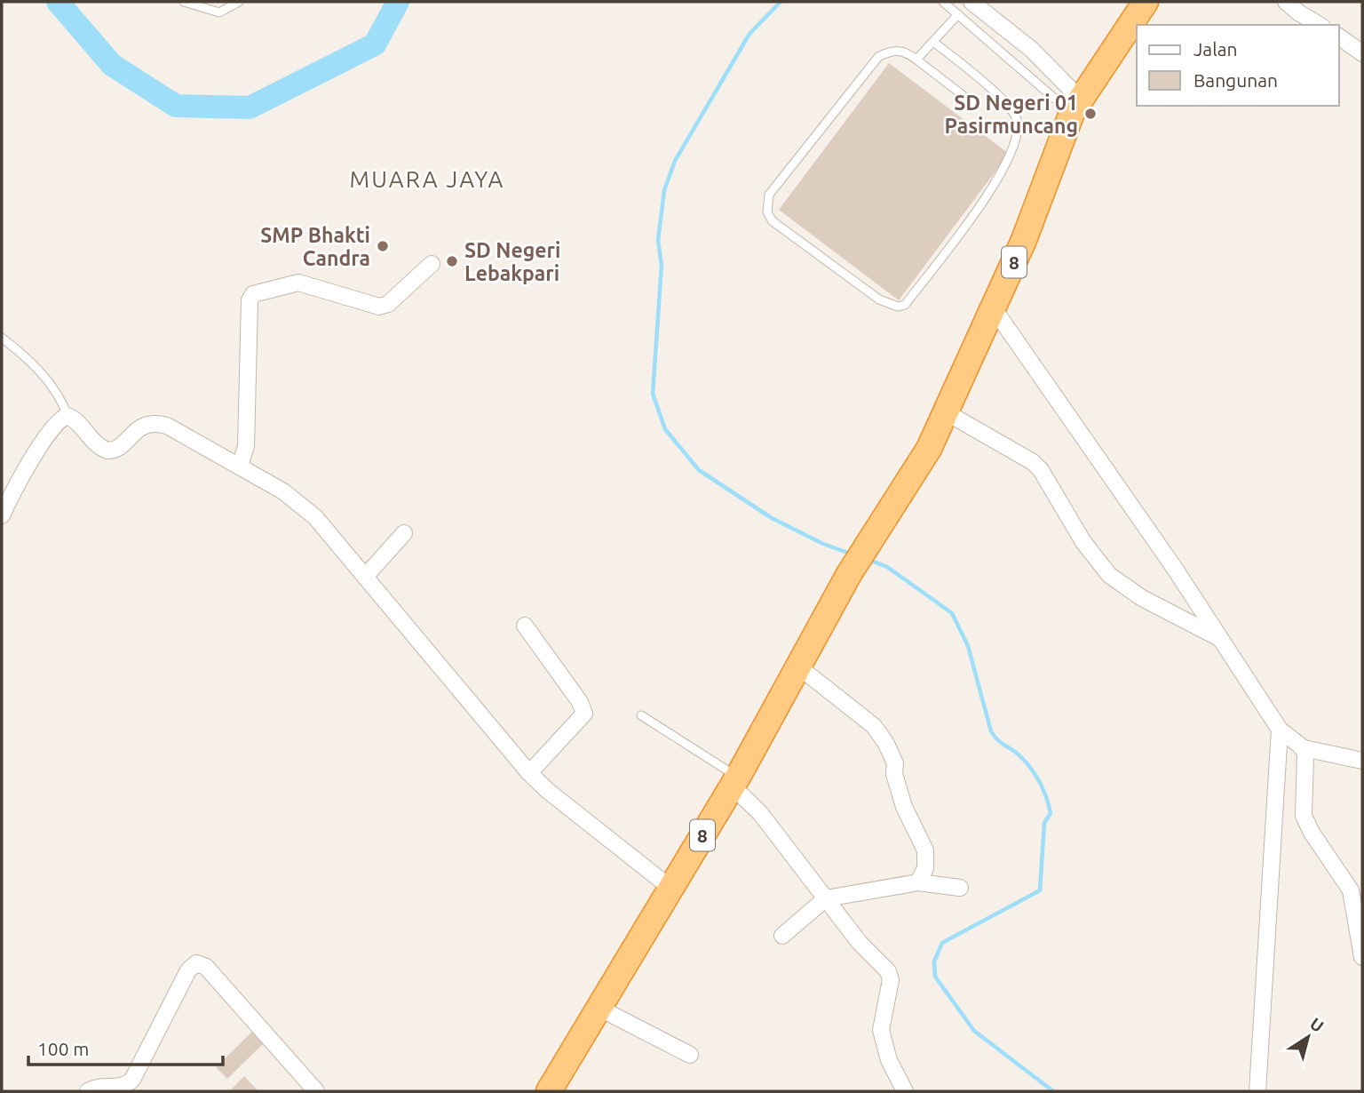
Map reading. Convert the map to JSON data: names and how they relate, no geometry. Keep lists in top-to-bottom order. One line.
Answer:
{"streets":{"highway":["8"]},"districts":["MUARA JAYA"],"places":["SD Negeri 01 Pasirmuncang","SMP Bhakti Candra","SD Negeri Lebakpari"],"legend":["Jalan","Bangunan"],"scale_bar":"100 m","north":"top right"}
